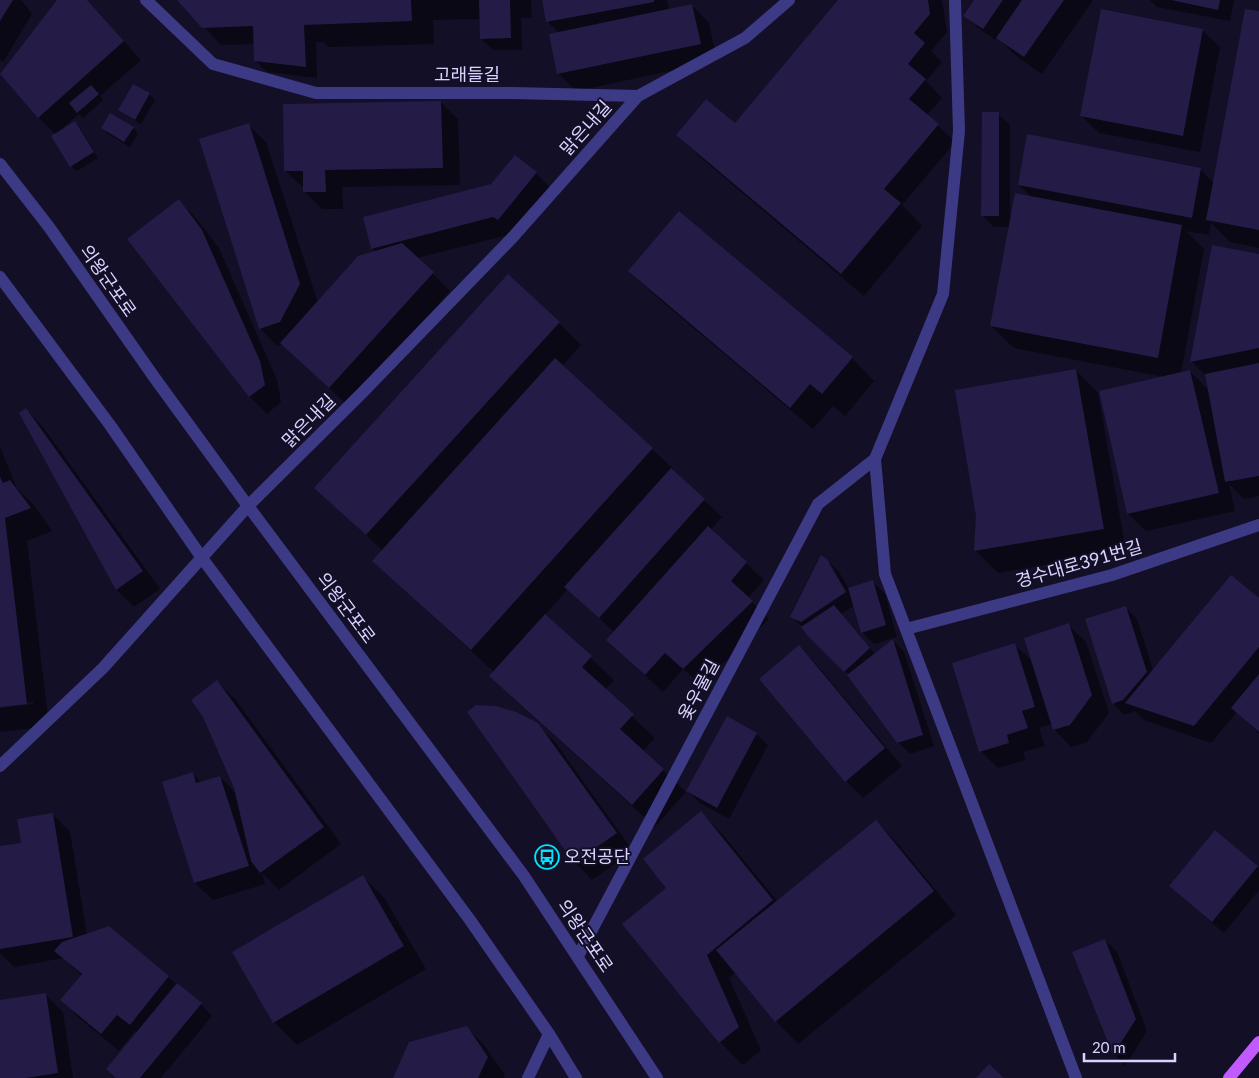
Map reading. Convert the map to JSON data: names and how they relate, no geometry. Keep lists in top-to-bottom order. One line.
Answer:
{"streets":{"street":["고래들길","맑은내길","의왕군포로","경수대로391번길","옻우물길"]},"crossings":[["고래들길","맑은내길"],["맑은내길","의왕군포로"],["의왕군포로","옻우물길"]],"places":{"bus stop":["오전공단"]},"scale_bar":"20 m"}
